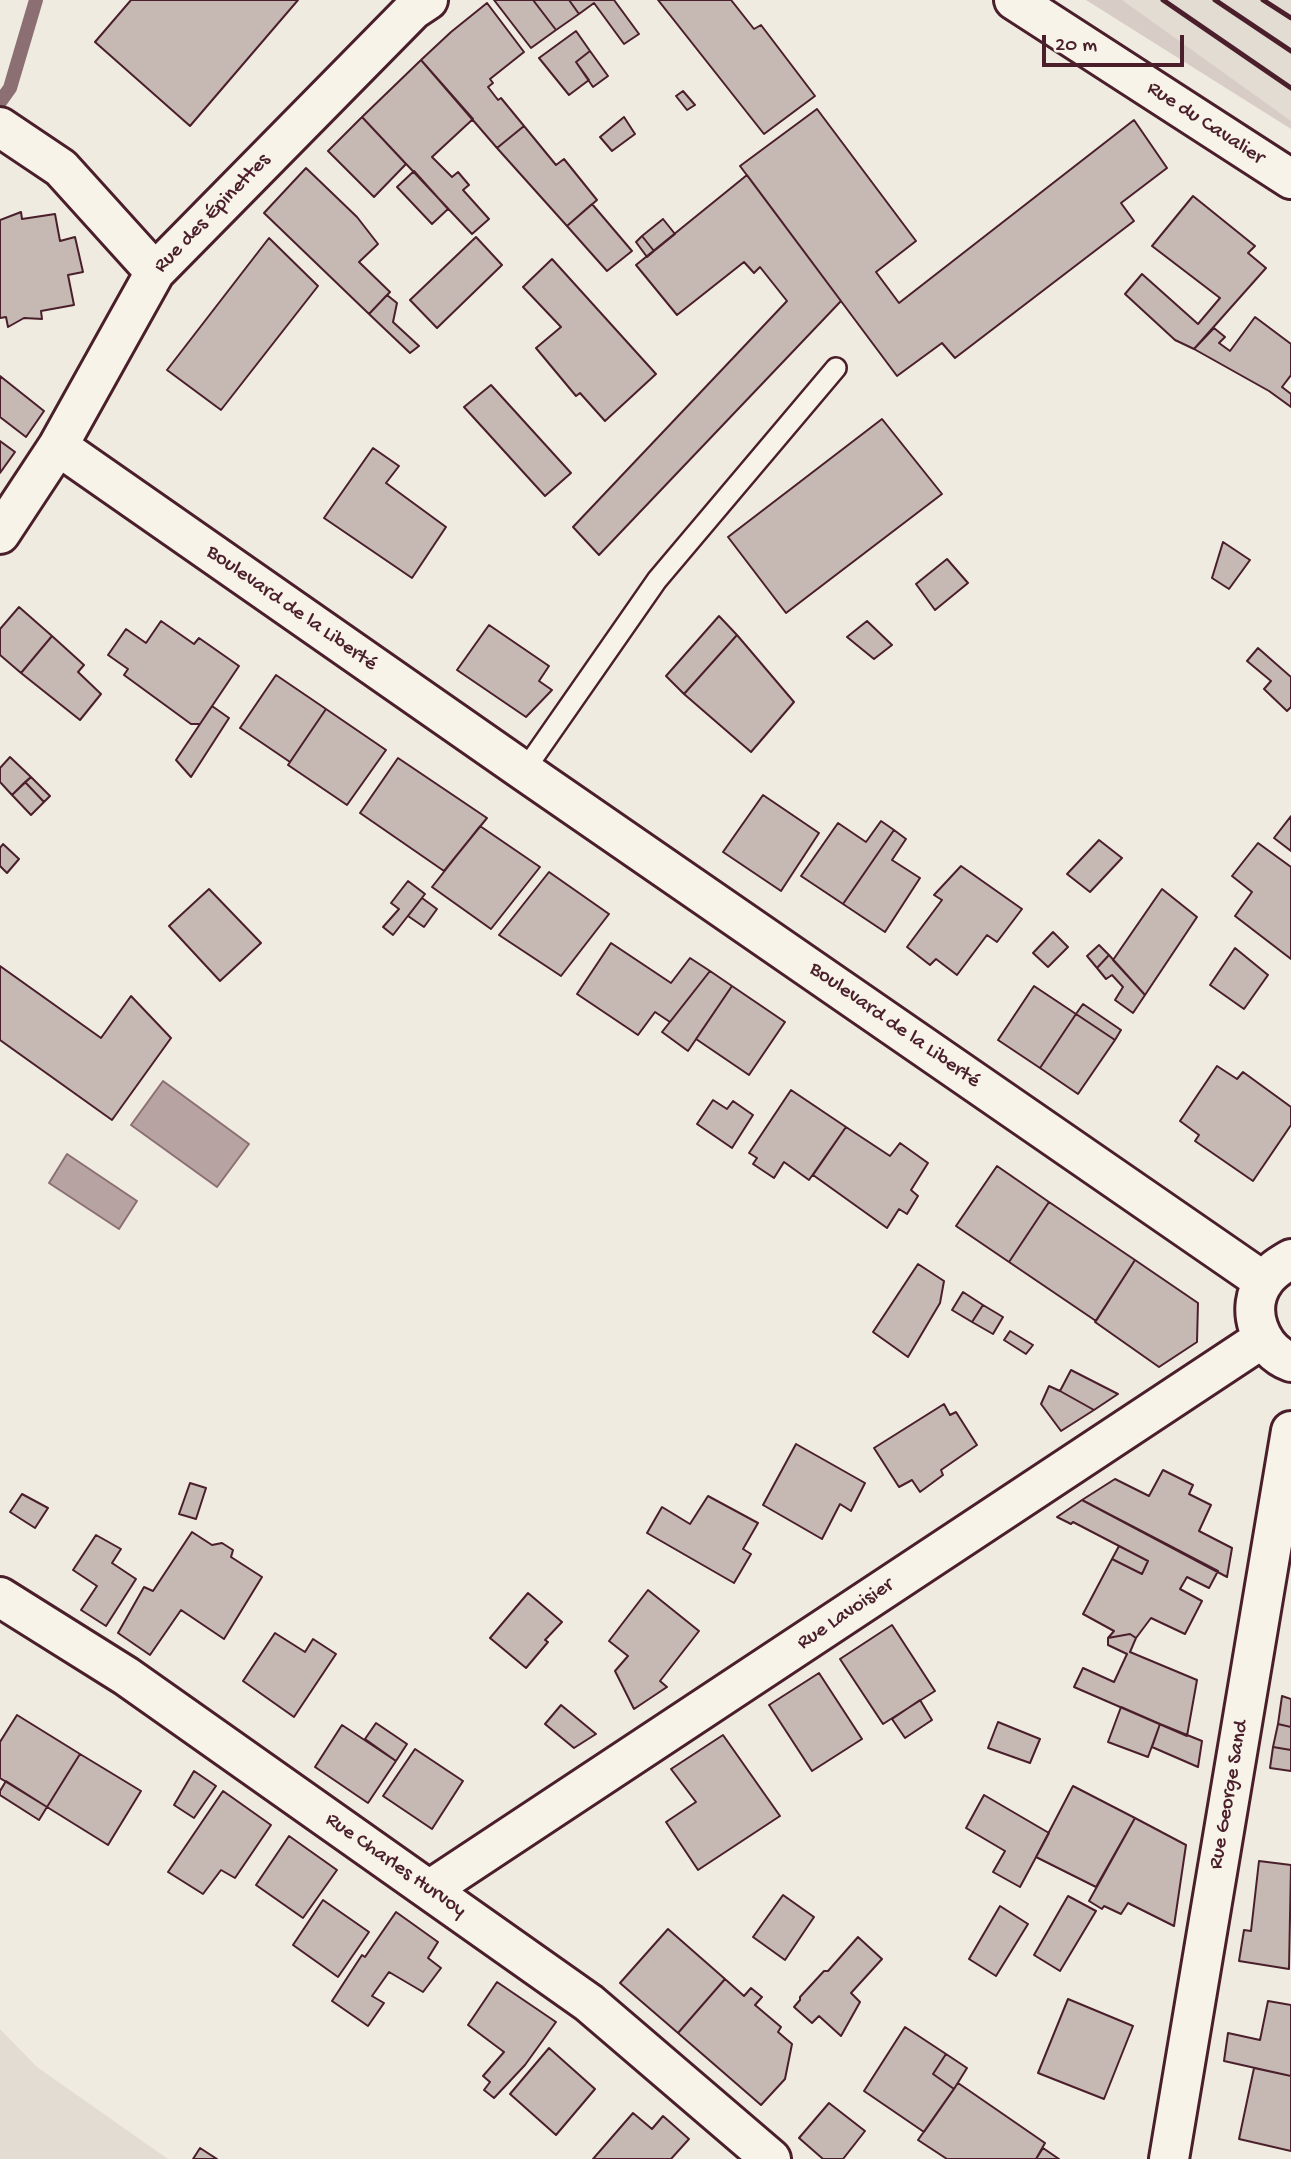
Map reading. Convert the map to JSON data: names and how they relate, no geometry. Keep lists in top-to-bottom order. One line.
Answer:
{"streets":{"street":["Rue du Cavalier","Rue des Épinettes","Boulevard de la Liberté","Rue Lavoisier","Rue George Sand","Rue Charles Hurvoy"]},"crossings":[["Rue des Épinettes","Boulevard de la Liberté"],["Rue Lavoisier","Rue Charles Hurvoy"]],"scale_bar":"20 m"}
